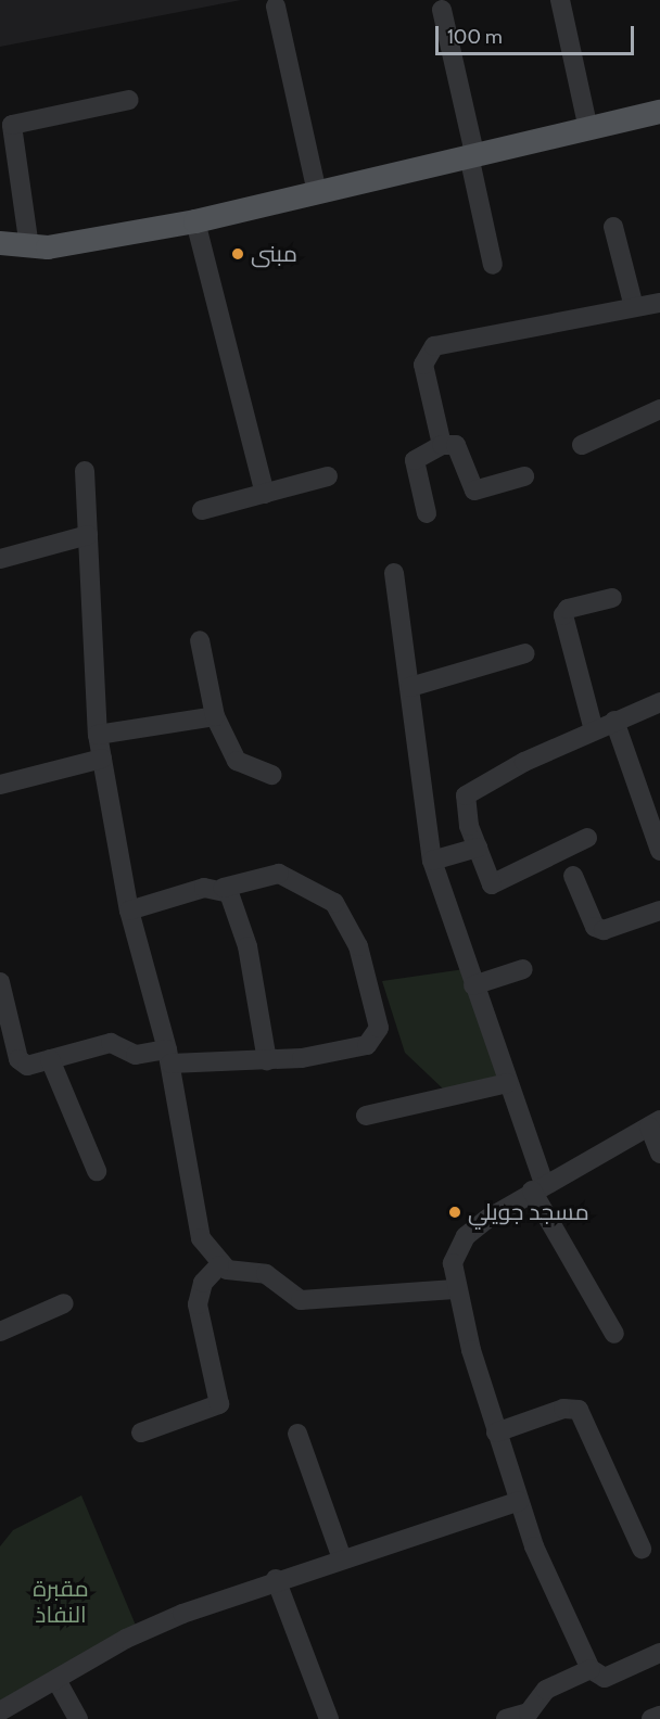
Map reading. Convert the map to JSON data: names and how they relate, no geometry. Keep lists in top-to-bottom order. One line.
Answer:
{"parks":["مقبرة النفاذ"],"places":["مبنى","مسجد جويلي"],"scale_bar":"100 m"}
